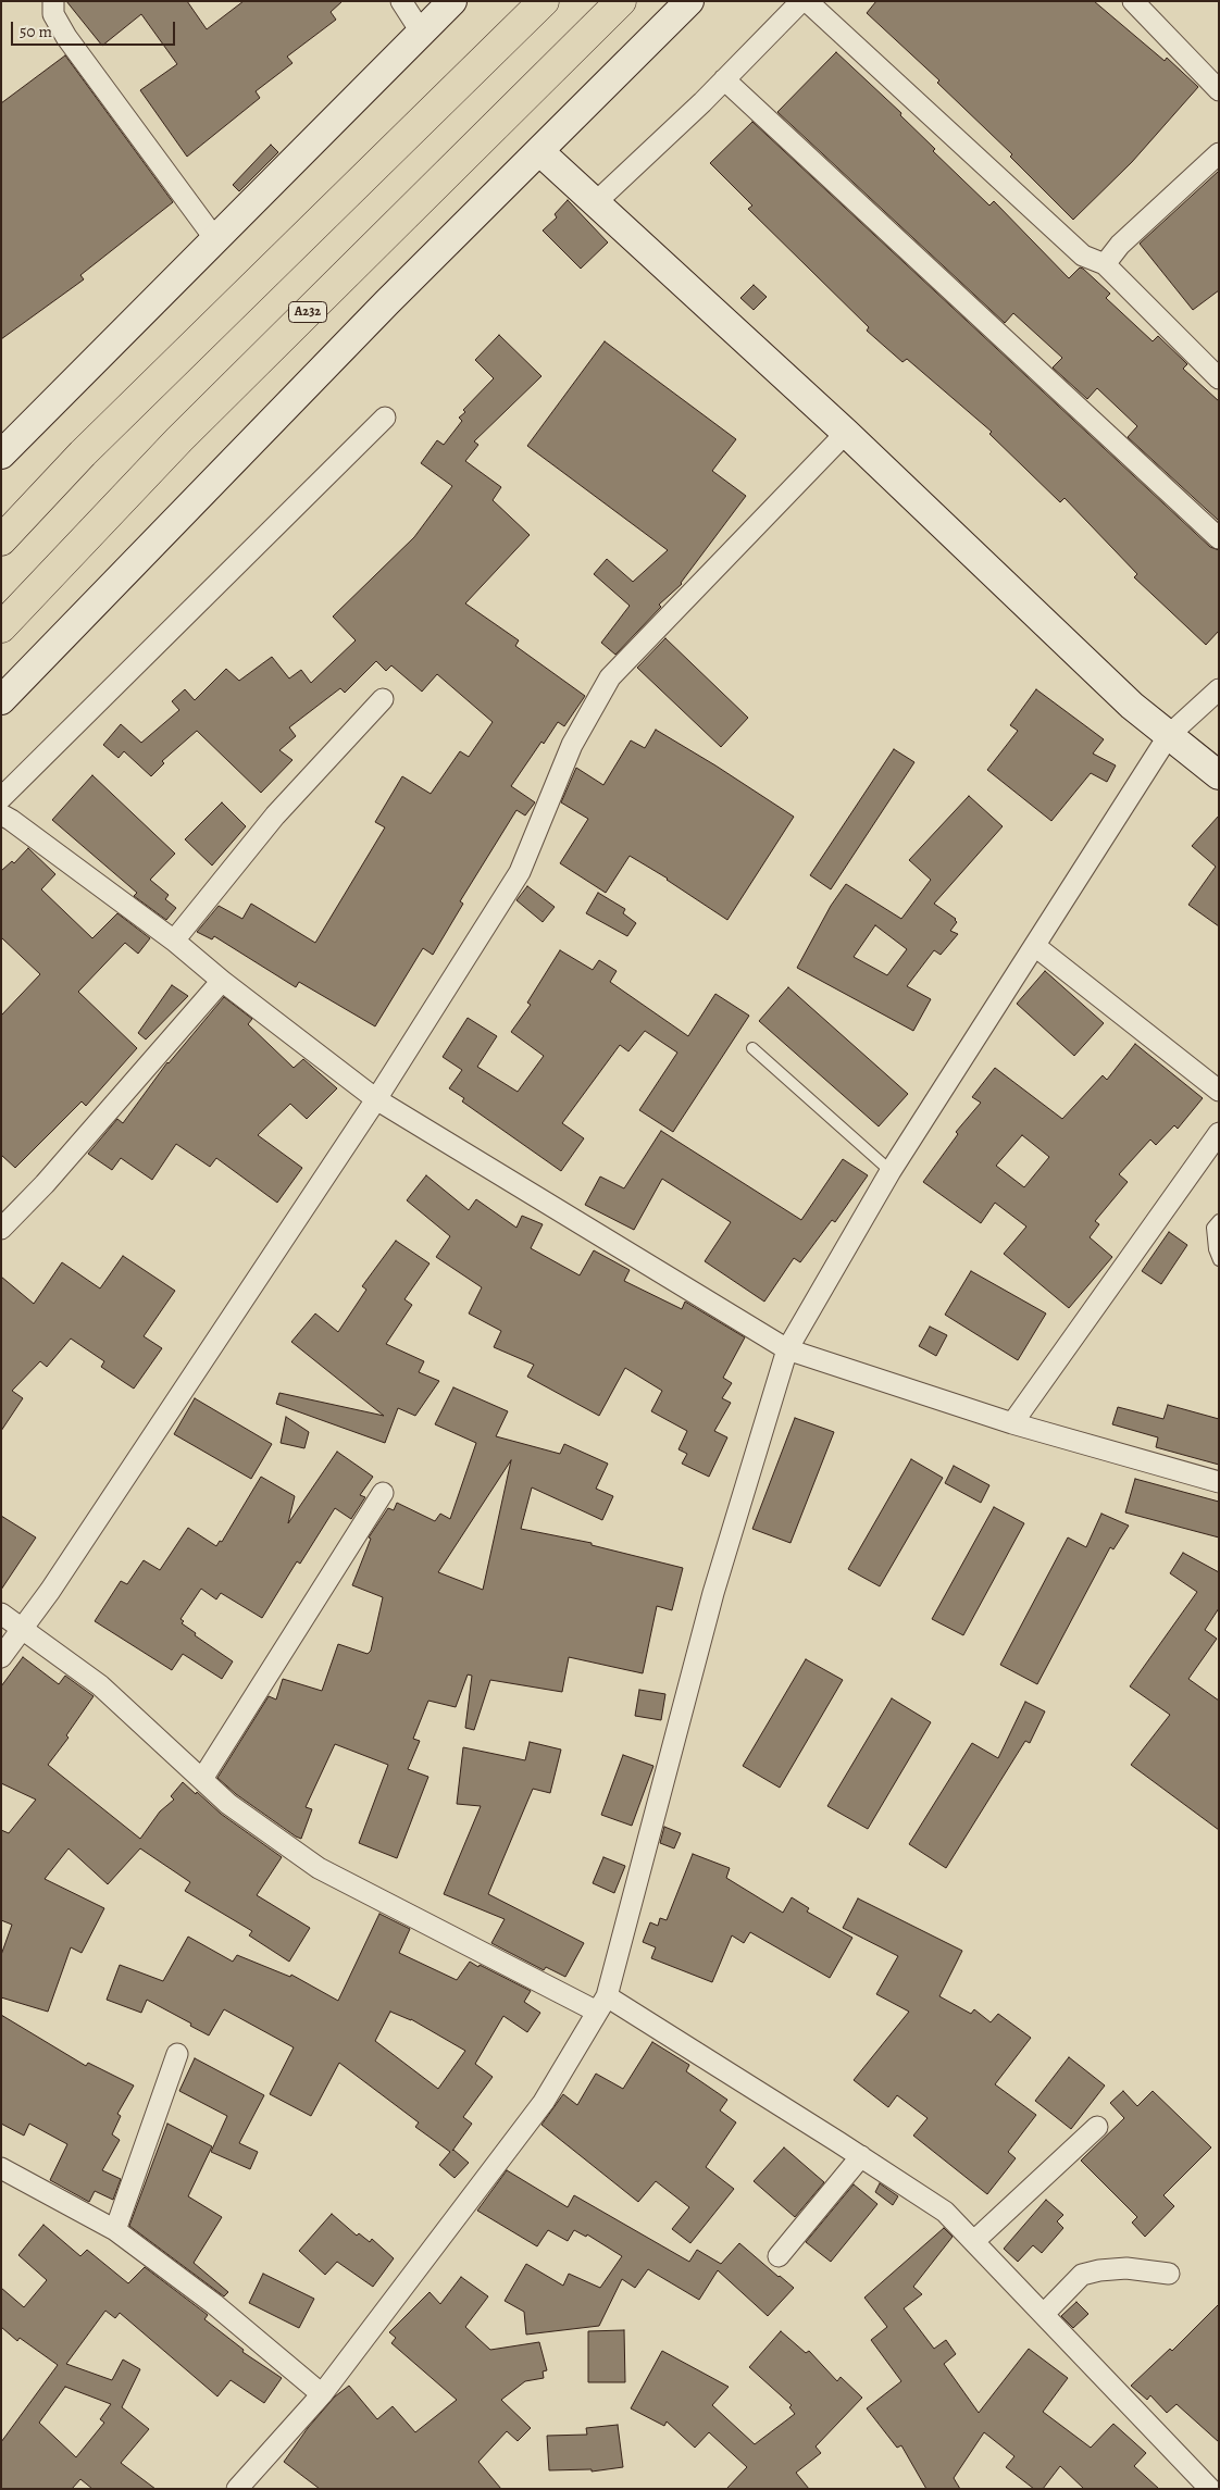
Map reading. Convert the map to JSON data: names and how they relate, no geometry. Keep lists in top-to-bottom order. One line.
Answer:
{"streets":{"highway":["A232"]},"scale_bar":"50 m"}
